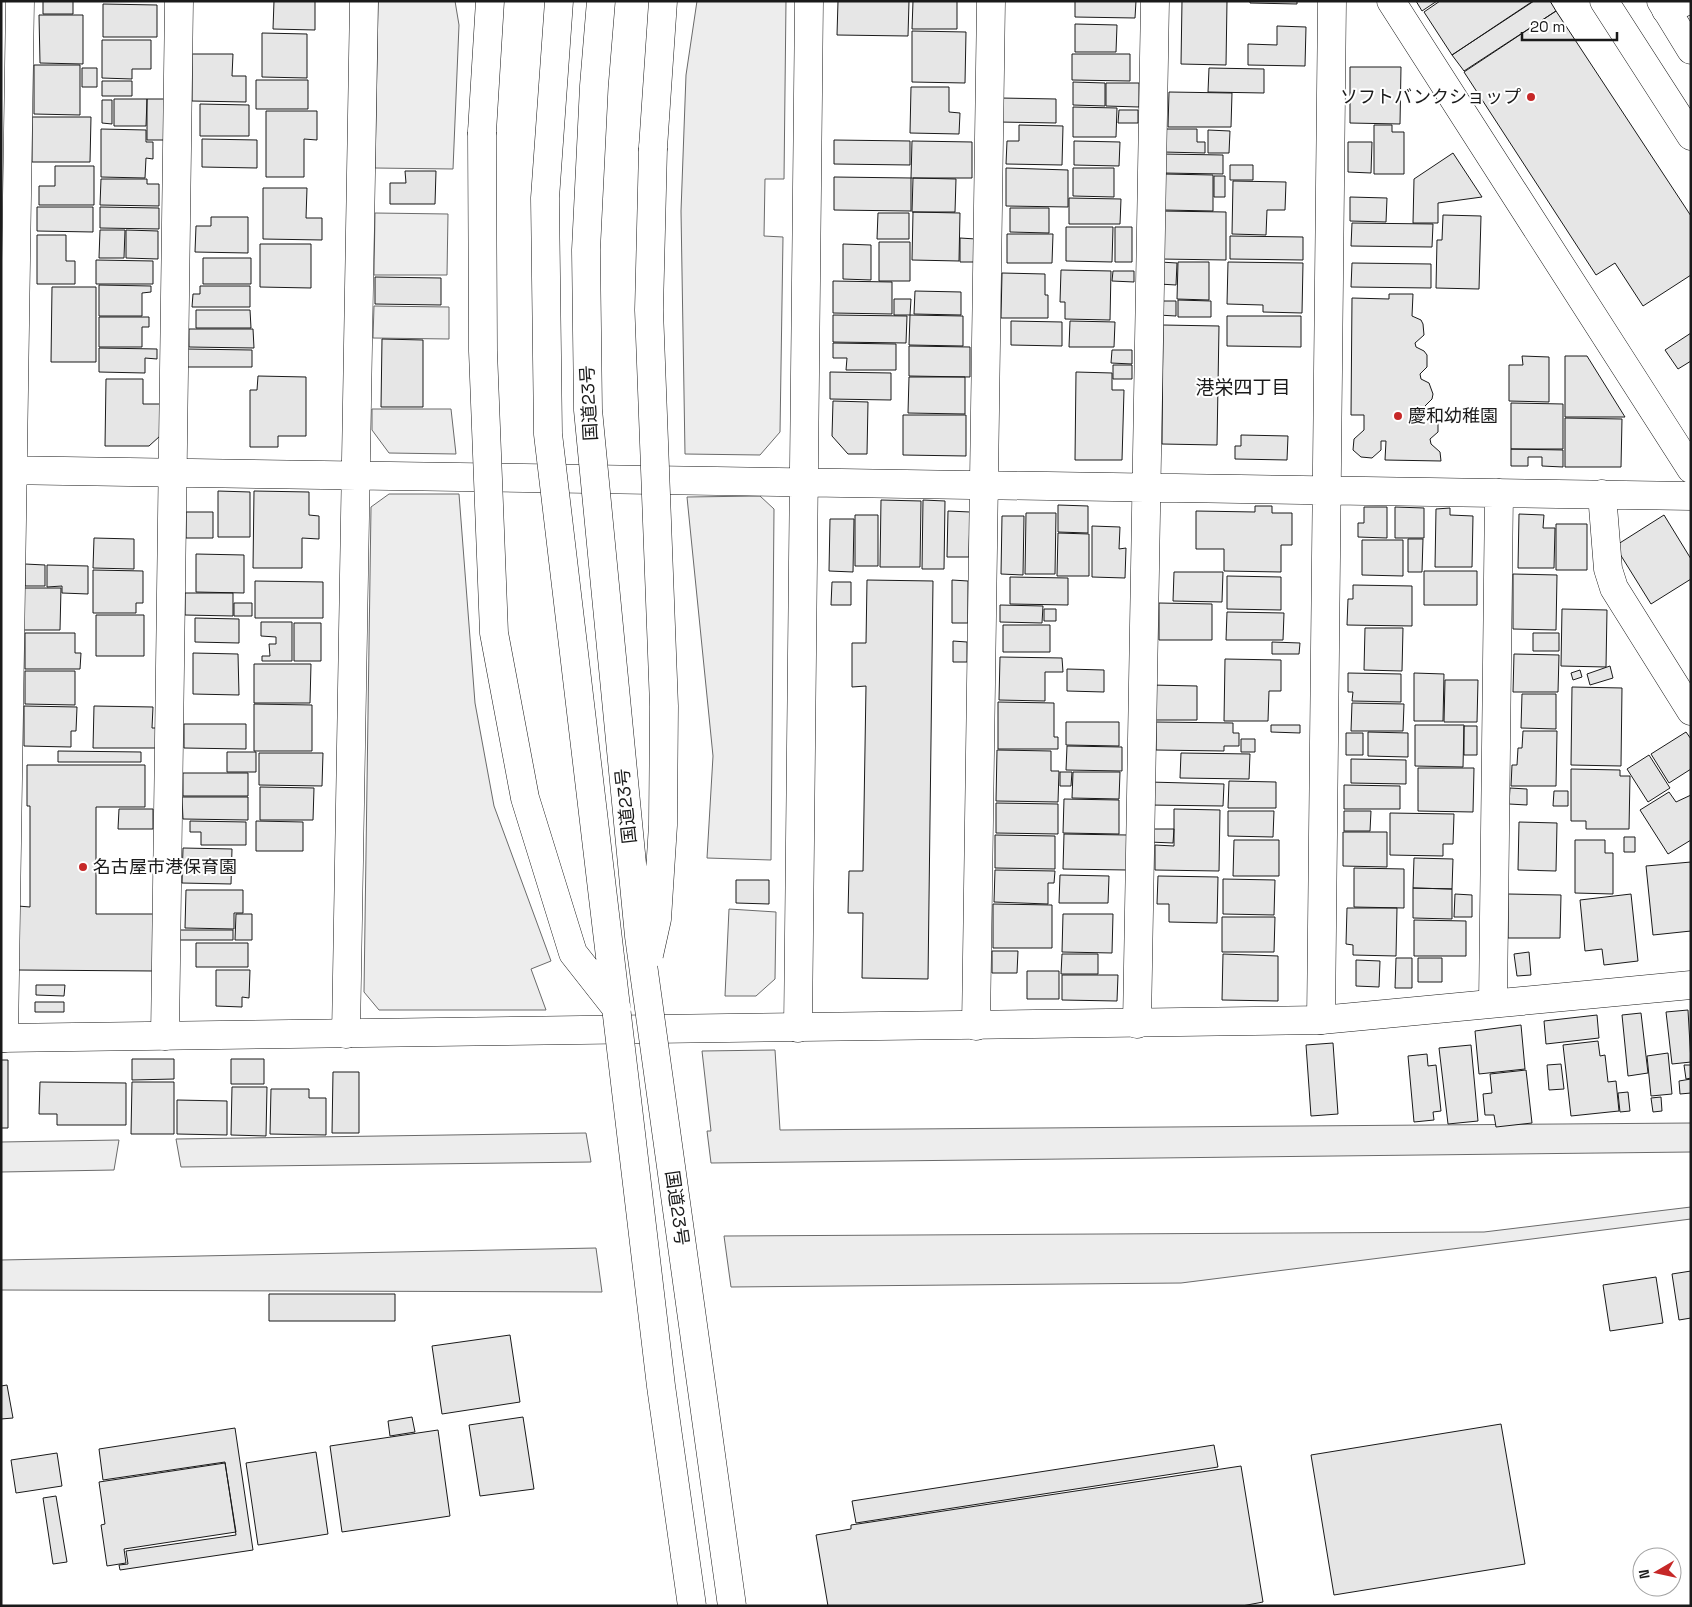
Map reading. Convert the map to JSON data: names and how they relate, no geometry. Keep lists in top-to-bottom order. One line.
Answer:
{"streets":{"main road":["国道23号"]},"districts":["港栄四丁目"],"places":["ソフトバンクショップ","慶和幼稚園","名古屋市港保育園"],"scale_bar":"20 m","north":"left"}
